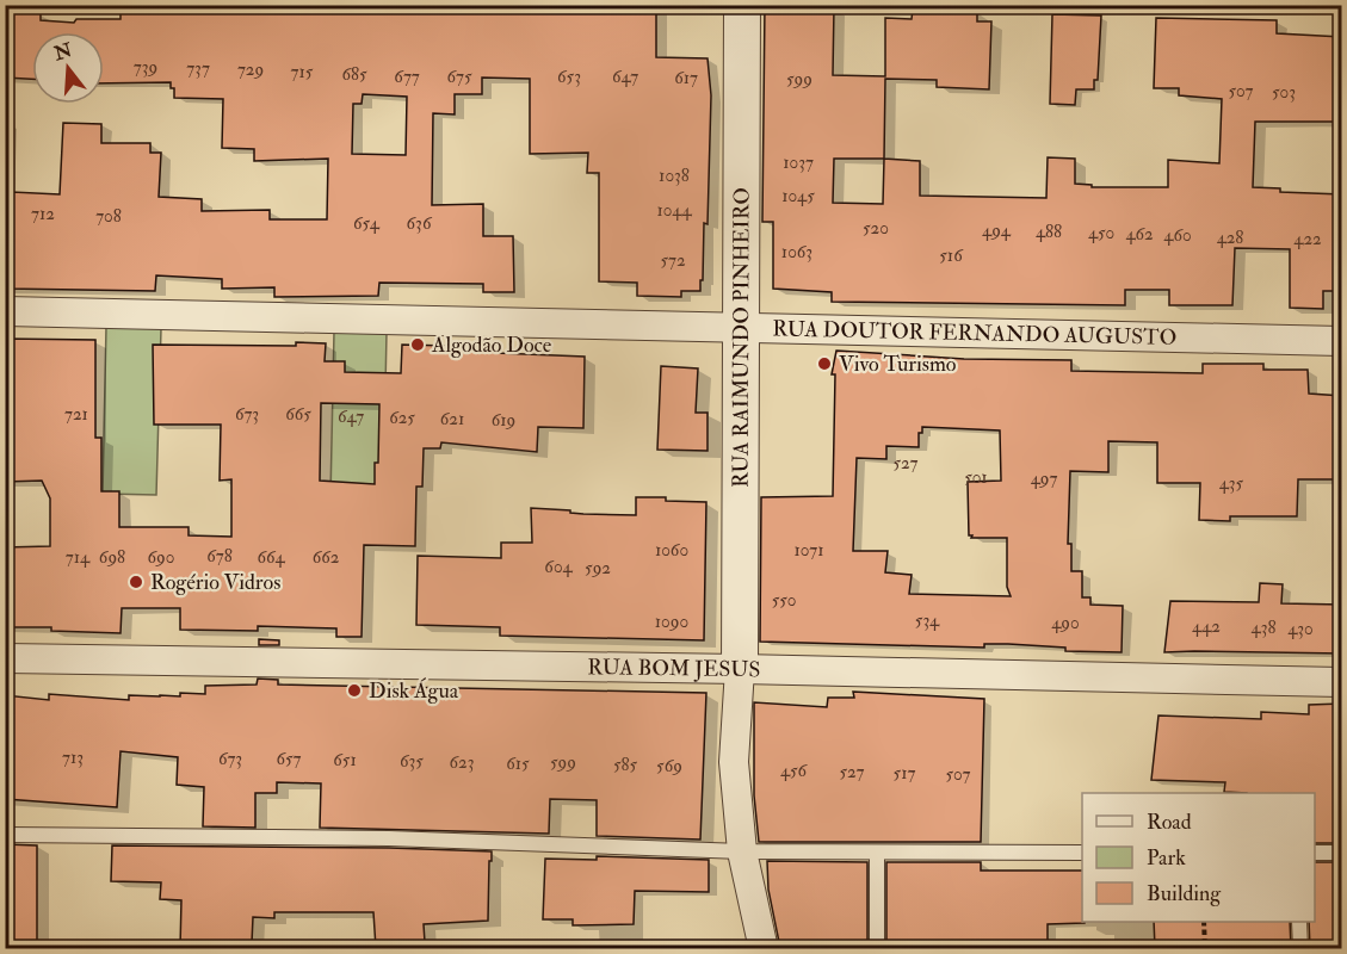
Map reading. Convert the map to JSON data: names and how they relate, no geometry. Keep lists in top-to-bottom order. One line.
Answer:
{"streets":{"street":["RUA DOUTOR FERNANDO AUGUSTO","RUA RAIMUNDO PINHEIRO","RUA BOM JESUS"]},"crossings":[["RUA DOUTOR FERNANDO AUGUSTO","RUA RAIMUNDO PINHEIRO"],["RUA RAIMUNDO PINHEIRO","RUA BOM JESUS"]],"places":["Algodão Doce","Vivo Turismo","Rogério Vidros","Disk Água"],"house_numbers":["739","737","729","715","685","677","675","653","647","617","599","507","503","1037","1038","1045","1044","712","708","654","636","520","494","488","450","462","460","428","422","1063","516","572","721","673","665","647","625","621","619","527","501","497","435","1060","1071","678","714","698","690","664","662","604","592","550","534","1090","490","442","438","430","713","673","657","651","635","623","599","615","585","569","456","527","517","507"],"legend":["Road","Park","Building"],"north":"top"}
